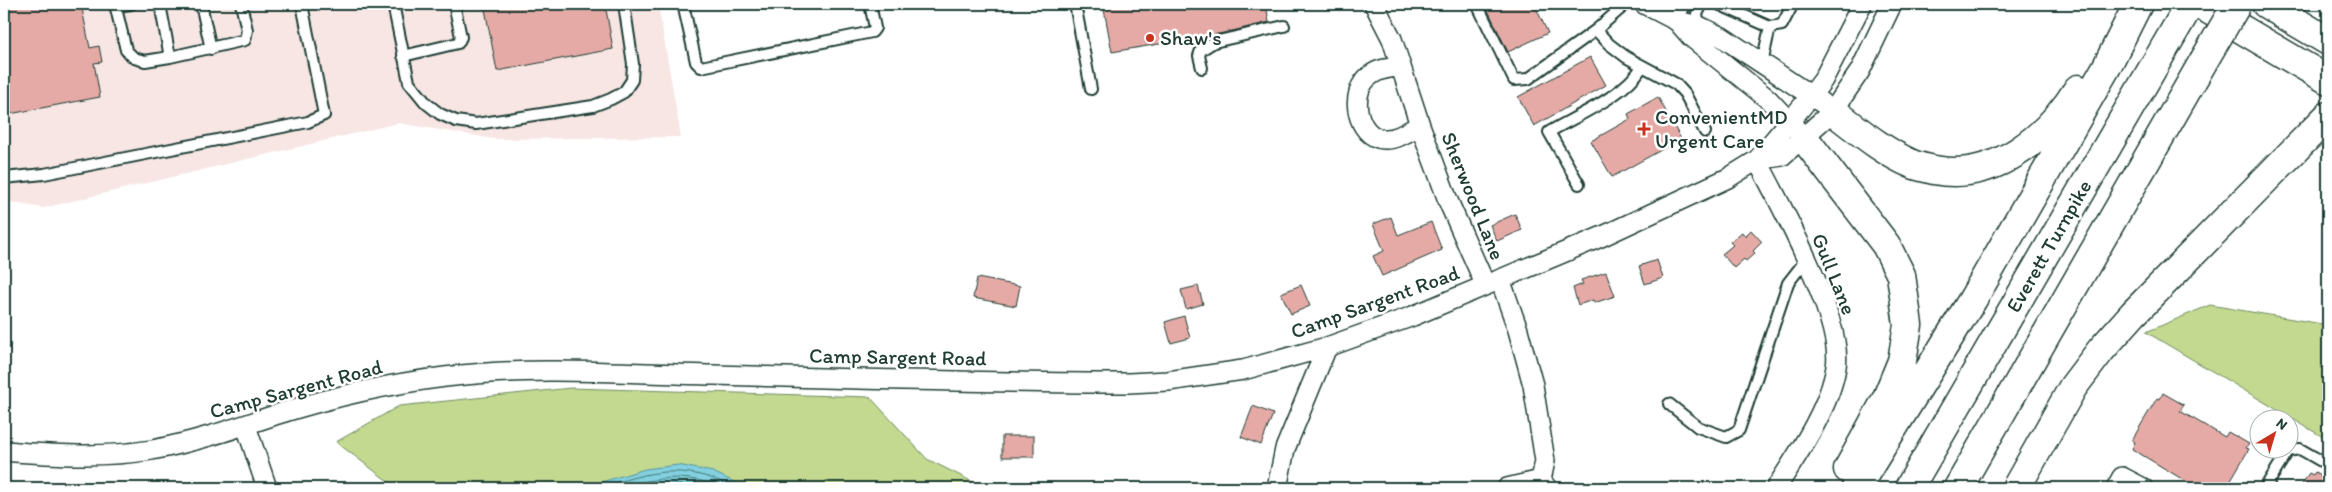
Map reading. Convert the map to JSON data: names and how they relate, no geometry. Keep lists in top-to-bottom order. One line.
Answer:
{"streets":{"main road":["Everett Turnpike"],"street":["Sherwood Lane","Gull Lane","Camp Sargent Road"]},"crossings":[["Sherwood Lane","Camp Sargent Road"],["Gull Lane","Camp Sargent Road"]],"places":{"other":["Shaw's"],"health":["ConvenientMD Urgent Care"]},"north":"top right"}
